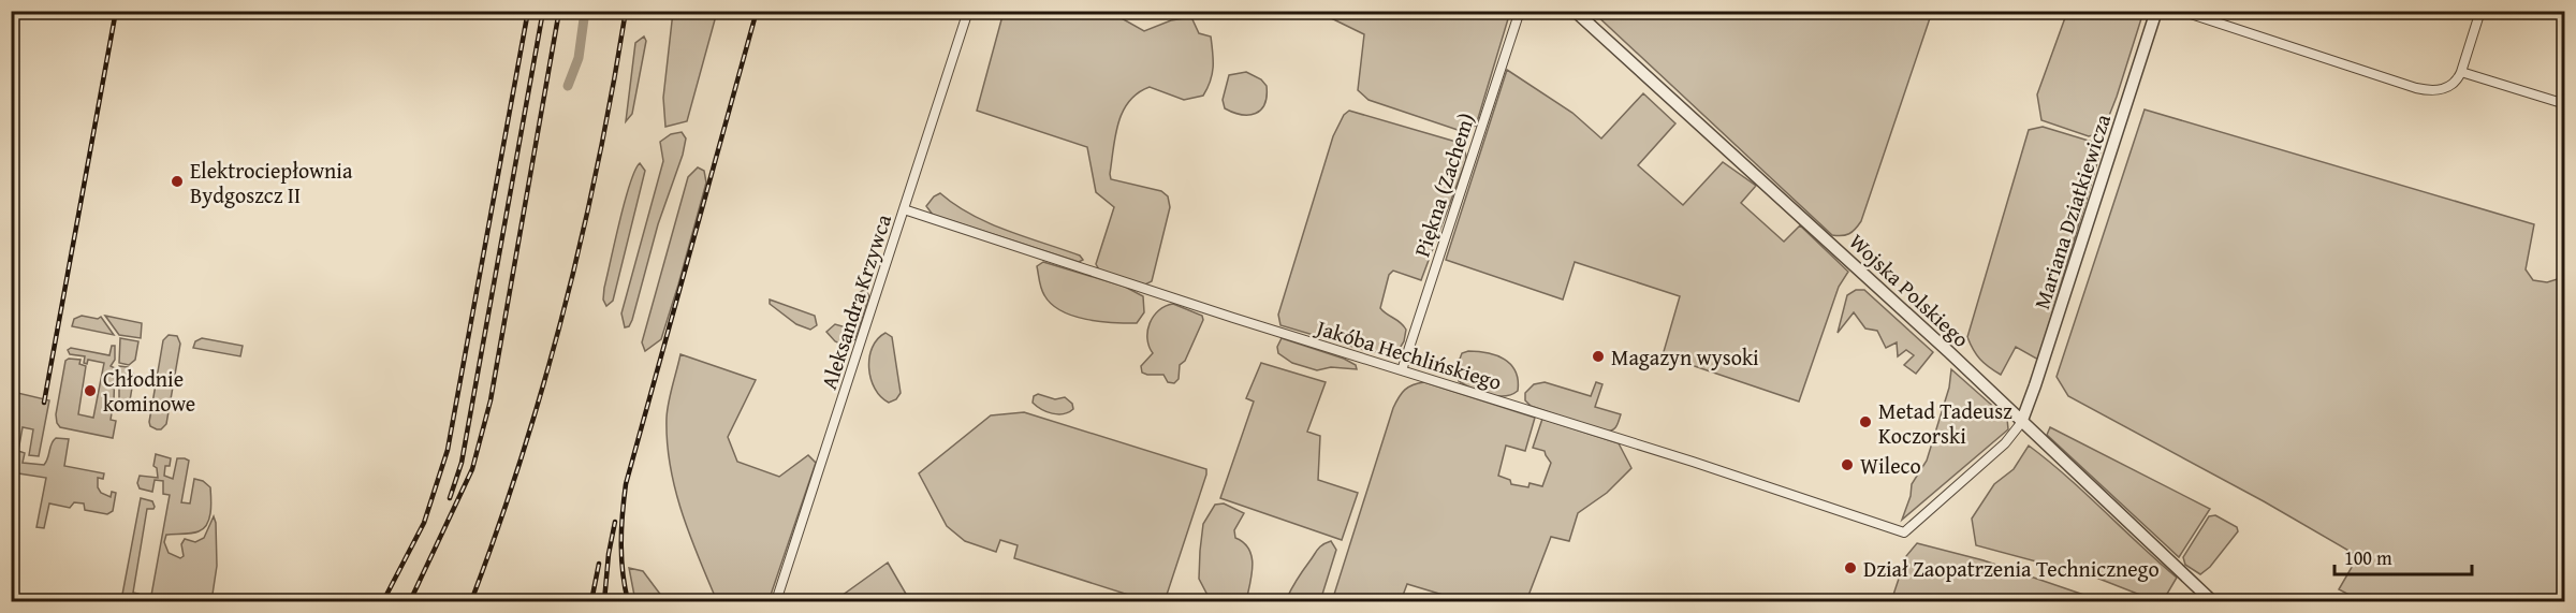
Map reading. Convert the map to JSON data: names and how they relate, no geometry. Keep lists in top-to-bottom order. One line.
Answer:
{"streets":{"street":["Piękna (Zachem)","Mariana Dziatkiewicza","Wojska Polskiego","Aleksandra Krzywca","Jakóba Hechlińskiego"]},"crossings":[["Piękna (Zachem)","Jakóba Hechlińskiego"],["Mariana Dziatkiewicza","Wojska Polskiego"],["Mariana Dziatkiewicza","Jakóba Hechlińskiego"],["Wojska Polskiego","Jakóba Hechlińskiego"],["Aleksandra Krzywca","Jakóba Hechlińskiego"]],"places":["Elektrociepłownia Bydgoszcz II","Magazyn wysoki","Chłodnie kominowe","Metad Tadeusz Koczorski","Wileco","Dział Zaopatrzenia Technicznego"],"scale_bar":"100 m"}
